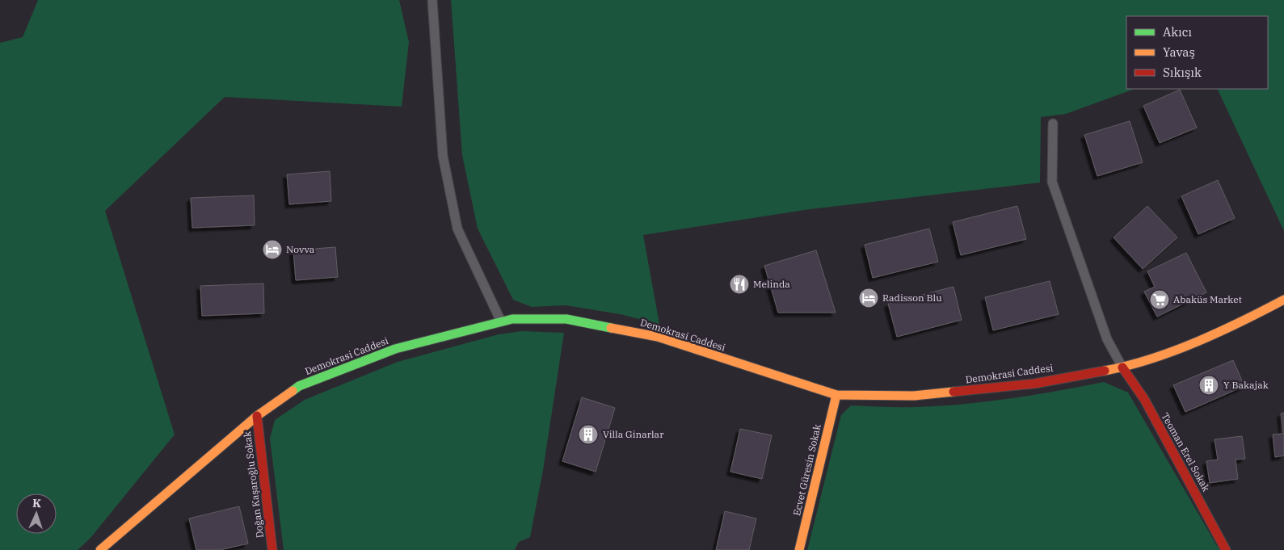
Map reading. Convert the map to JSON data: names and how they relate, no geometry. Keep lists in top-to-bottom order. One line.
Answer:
{"streets":{"street":["Demokrasi Caddesi","Teoman Erel Sokak","Ecvet Güresin Sokak","Doğan Kaşaroğlu Sokak"]},"crossings":[["Demokrasi Caddesi","Teoman Erel Sokak"],["Demokrasi Caddesi","Ecvet Güresin Sokak"],["Demokrasi Caddesi","Doğan Kaşaroğlu Sokak"]],"places":{"hotel":["Novva","Radisson Blu"],"restaurant":["Melinda"],"supermarket":["Abaküs Market"],"building":["Y Bakajak","Villa Ginarlar"]},"legend":["Akıcı","Yavaş","Sıkışık"],"north":"top"}
